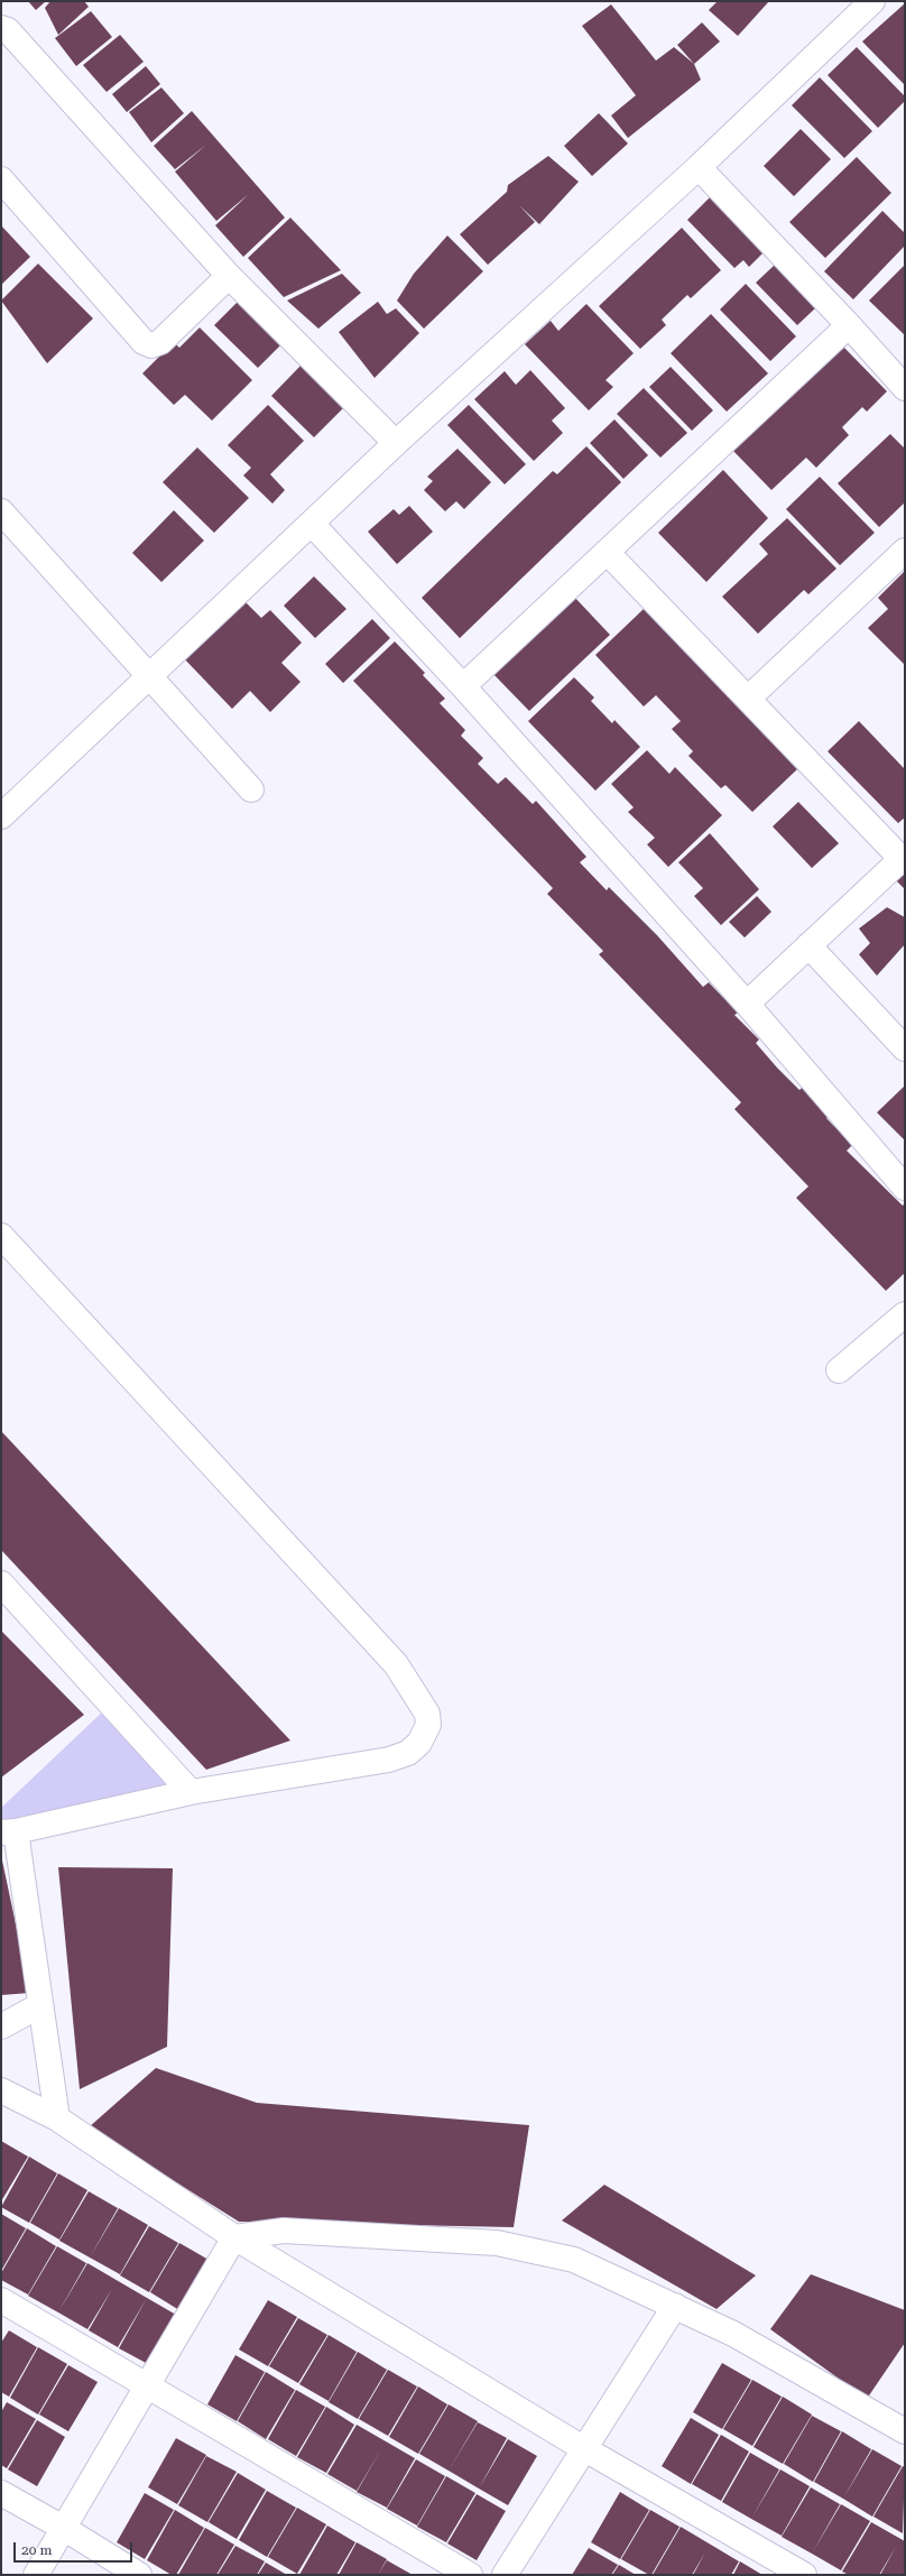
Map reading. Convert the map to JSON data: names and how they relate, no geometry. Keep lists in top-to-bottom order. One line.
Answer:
{"scale_bar":"20 m"}
